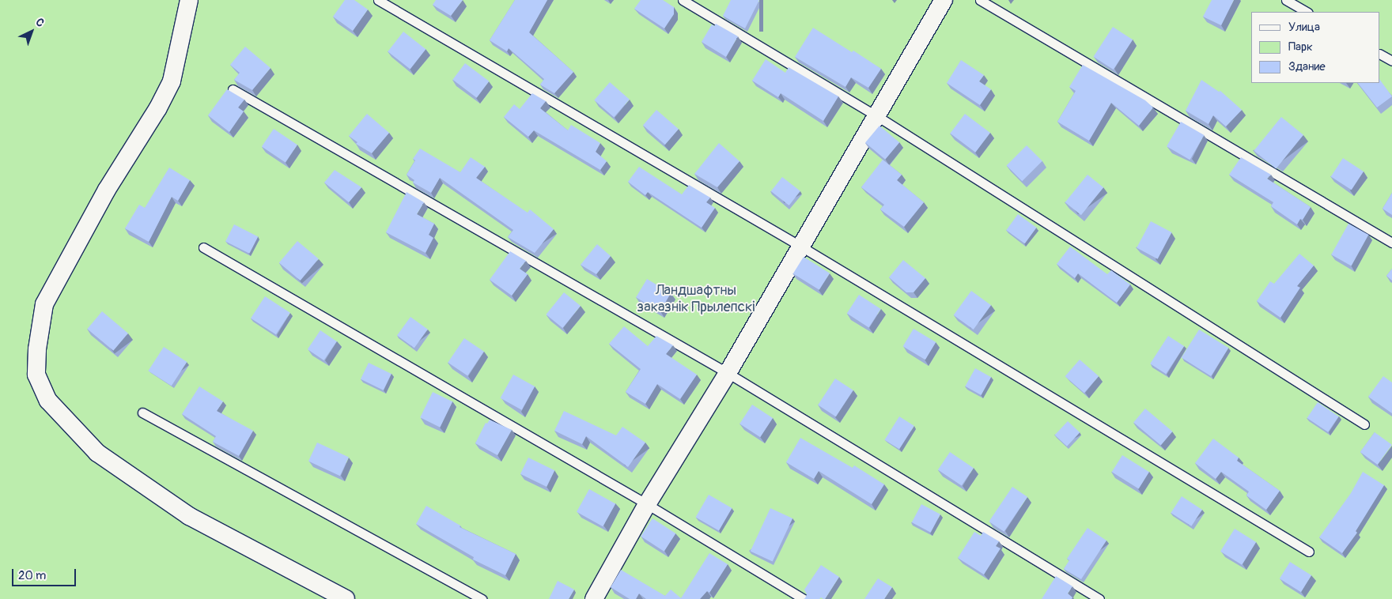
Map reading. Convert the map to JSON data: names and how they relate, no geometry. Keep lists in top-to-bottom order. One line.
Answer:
{"parks":["Ландшафтны заказнік Прылепскі"],"legend":["Улица","Парк","Здание"],"scale_bar":"20 m","north":"top right"}
